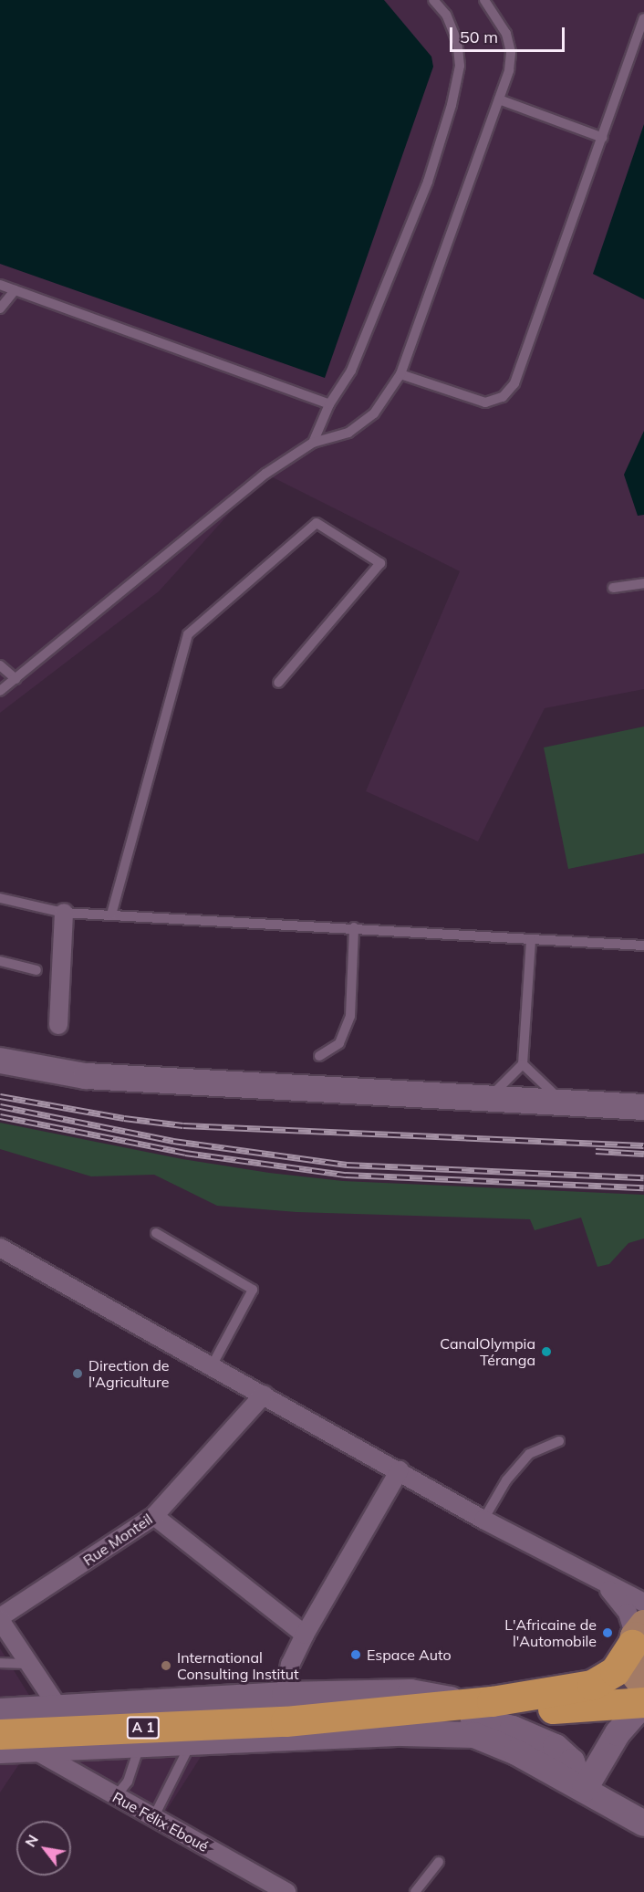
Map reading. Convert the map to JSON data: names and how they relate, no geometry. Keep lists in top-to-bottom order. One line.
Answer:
{"streets":{"highway":["A 1"],"street":["Rue Monteil","Rue Félix Eboué"]},"places":["CanalOlympia Téranga","Direction de l'Agriculture","L'Africaine de l'Automobile","Espace Auto","International Consulting Institut"],"scale_bar":"50 m","north":"top left"}
